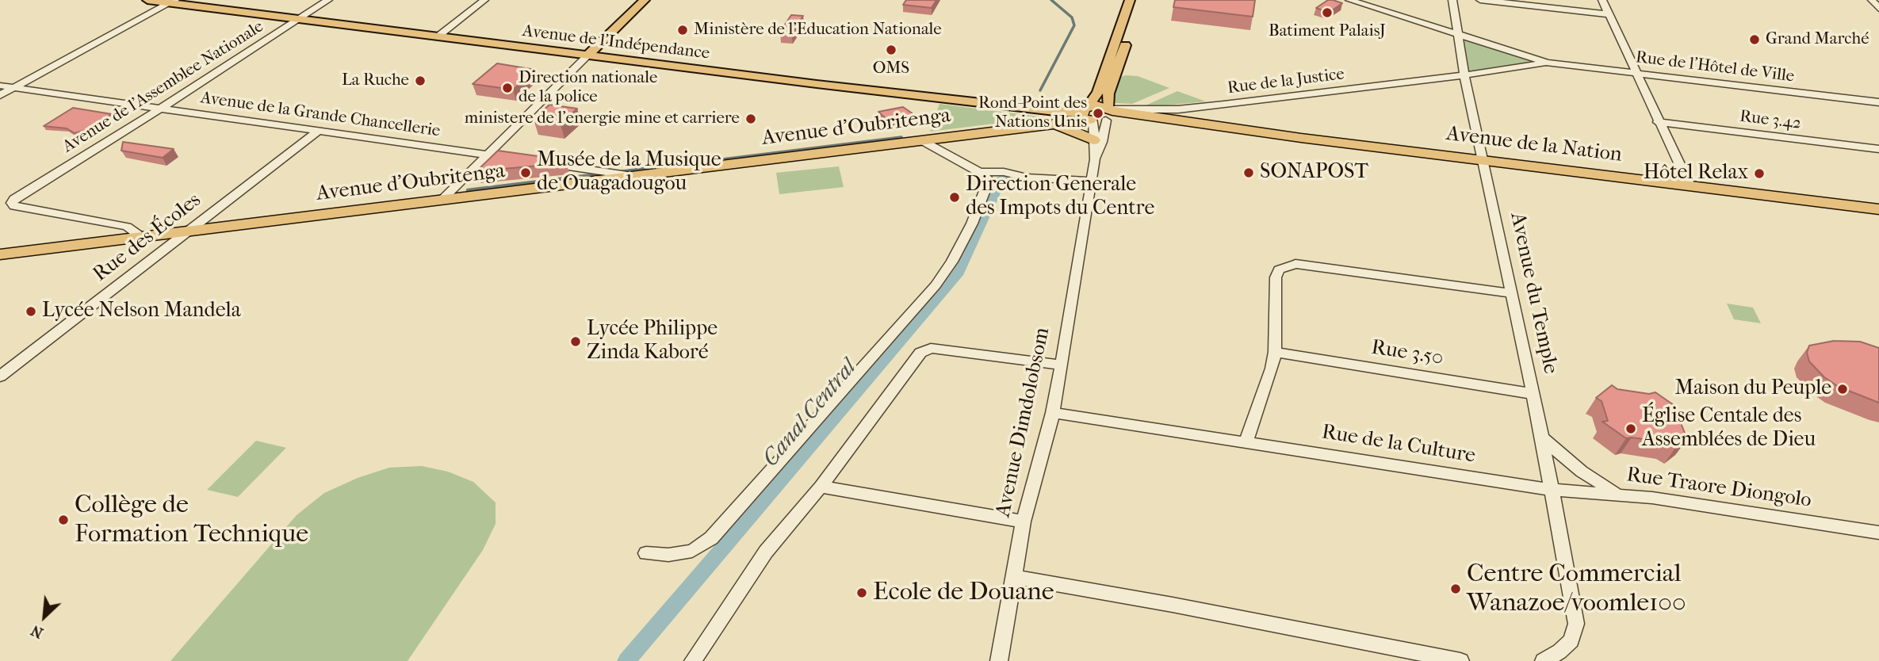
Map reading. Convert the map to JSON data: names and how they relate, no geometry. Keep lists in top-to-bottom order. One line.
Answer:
{"streets":{"highway":["Avenue d'Oubritenga","Avenue de la Nation"],"main road":["Avenue de l'Indépendance"],"street":["Rue de l'Hôtel de Ville","Rue de la Justice","Avenue de l'Assemblee Nationale","Avenue de la Grande Chancellerie","Rue 3.42","Rue des Écoles","Avenue du Temple","Rue 3.50","Avenue Dimdolobsom","Rue de la Culture","Rue Traore Diongolo"]},"crossings":[["Avenue de l'Indépendance","Rue de la Justice"],["Avenue de l'Indépendance","Avenue de l'Assemblee Nationale"],["Avenue de l'Indépendance","Avenue d'Oubritenga"],["Avenue de l'Indépendance","Avenue de la Nation"],["Avenue de l'Indépendance","Avenue Dimdolobsom"],["Rue de l'Hôtel de Ville","Rue de la Justice"],["Rue de la Justice","Avenue d'Oubritenga"],["Rue de la Justice","Avenue de la Nation"],["Rue de la Justice","Avenue du Temple"],["Rue de la Justice","Avenue Dimdolobsom"],["Avenue de l'Assemblee Nationale","Avenue de la Grande Chancellerie"],["Avenue de la Grande Chancellerie","Rue des Écoles"],["Avenue d'Oubritenga","Avenue de la Nation"],["Avenue d'Oubritenga","Rue des Écoles"],["Avenue d'Oubritenga","Avenue Dimdolobsom"],["Avenue de la Nation","Avenue du Temple"],["Avenue de la Nation","Avenue Dimdolobsom"],["Avenue du Temple","Rue 3.50"],["Avenue du Temple","Rue de la Culture"],["Avenue du Temple","Rue Traore Diongolo"],["Avenue Dimdolobsom","Rue de la Culture"],["Rue de la Culture","Rue Traore Diongolo"]],"water":["Canal Central"],"places":["Batiment PalaisJ","Ministère de l'Education Nationale","Grand Marché","OMS","La Ruche","Direction nationale de la police","Rond-Point des Nations Unis","ministere de l'energie mine et carriere","Musée de la Musique de Ouagadougou","SONAPOST","Hôtel Relax","Direction Generale des Impots du Centre","Lycée Nelson Mandela","Lycée Philippe Zinda Kaboré","Maison du Peuple","Église Centale des Assemblées de Dieu","Collège de Formation Technique","Centre Commercial Wanazoe/voomle100","Ecole de Douane"],"north":"bottom left"}
